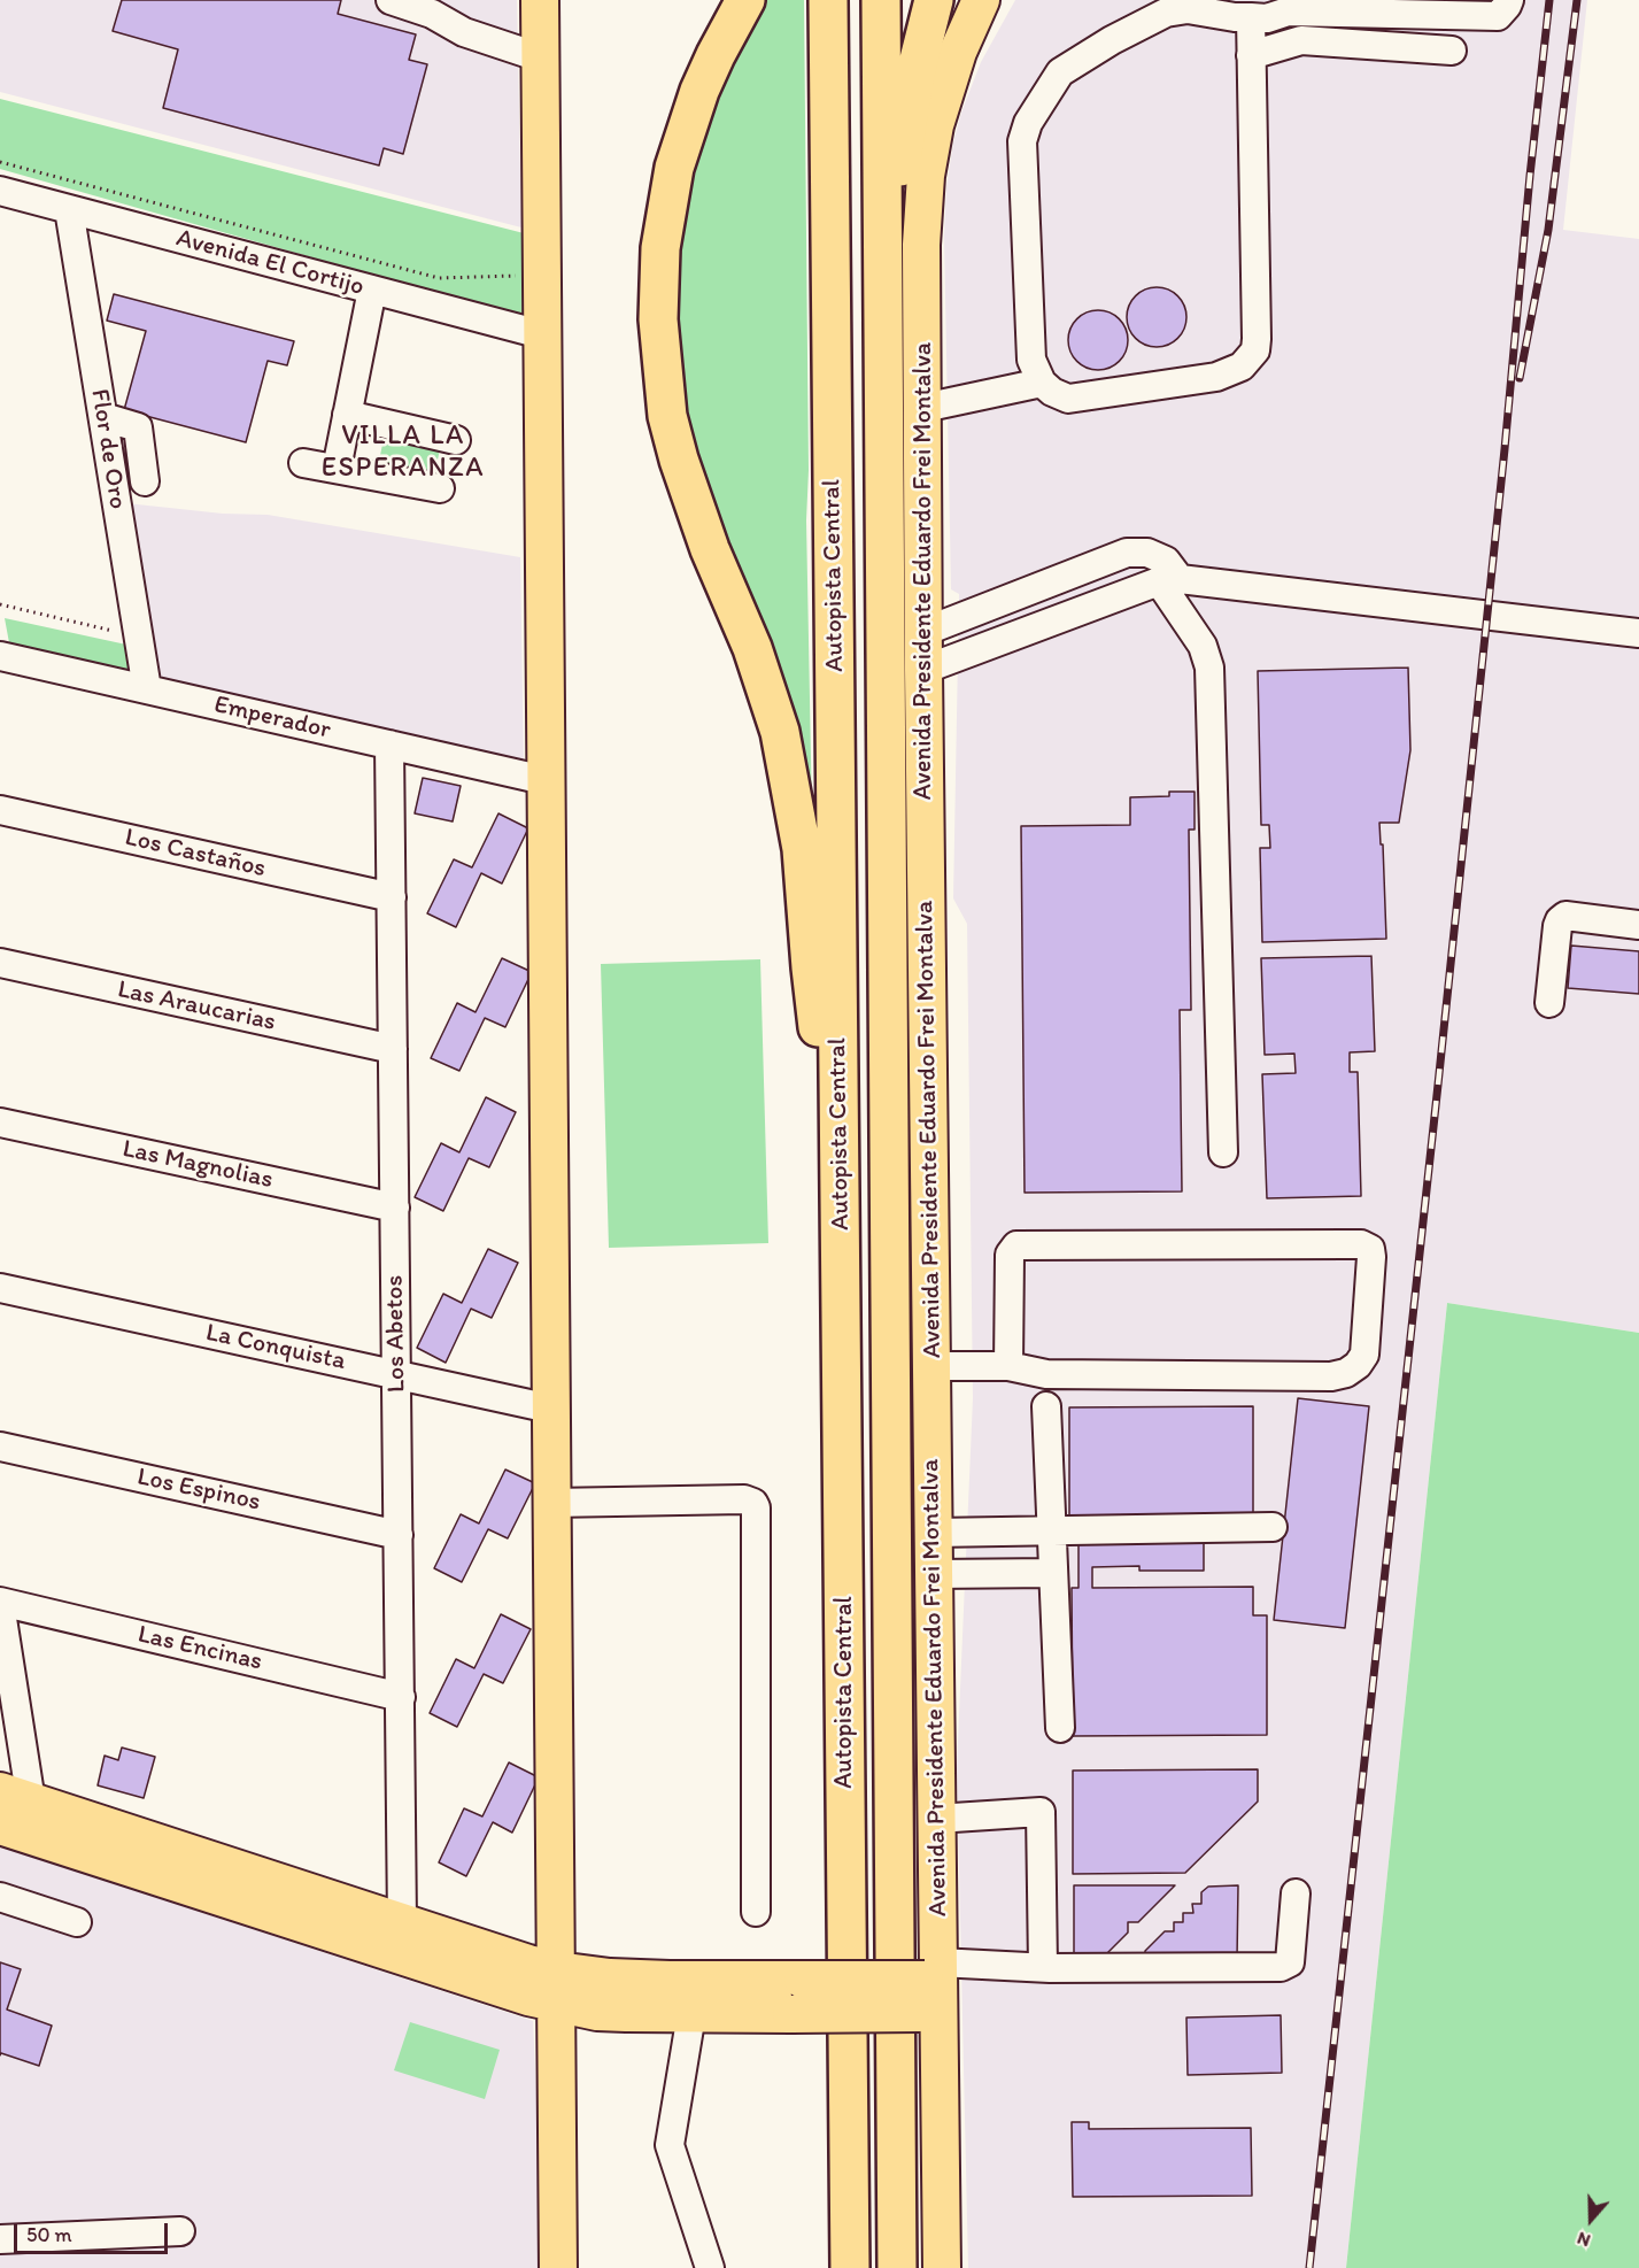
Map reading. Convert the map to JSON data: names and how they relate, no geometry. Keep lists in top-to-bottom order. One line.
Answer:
{"streets":{"highway":["Autopista Central"],"main road":["Avenida Presidente Eduardo Frei Montalva"],"street":["Avenida El Cortijo","Flor de Oro","Emperador","Los Castaños","Las Araucarias","Las Magnolias","Los Abetos","La Conquista","Los Espinos","Las Encinas"]},"crossings":[["Avenida El Cortijo","Flor de Oro"],["Flor de Oro","Emperador"],["Emperador","Los Abetos"],["Los Castaños","Los Abetos"],["Las Araucarias","Los Abetos"],["Las Magnolias","Los Abetos"],["Los Abetos","La Conquista"],["Los Abetos","Los Espinos"],["Los Abetos","Las Encinas"]],"districts":["VILLA LA ESPERANZA"],"scale_bar":"50 m","north":"bottom"}
